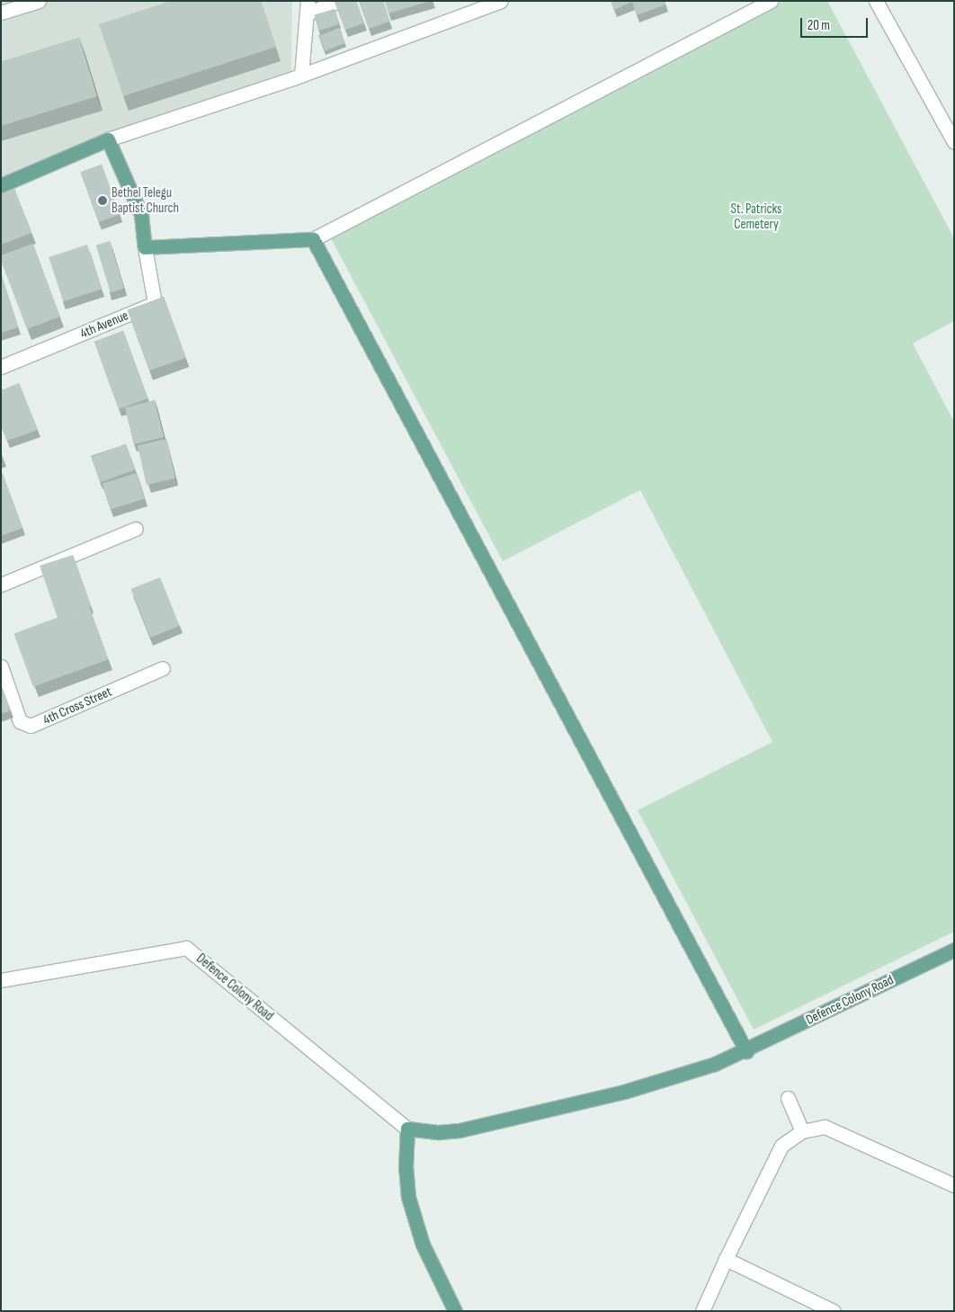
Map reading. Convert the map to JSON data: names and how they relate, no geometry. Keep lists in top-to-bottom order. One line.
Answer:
{"streets":{"main road":["Defence Colony Road"],"street":["4th Avenue","4th Cross Street"]},"parks":["St. Patricks Cemetery"],"places":["Bethel Telegu Baptist Church"],"scale_bar":"20 m"}
